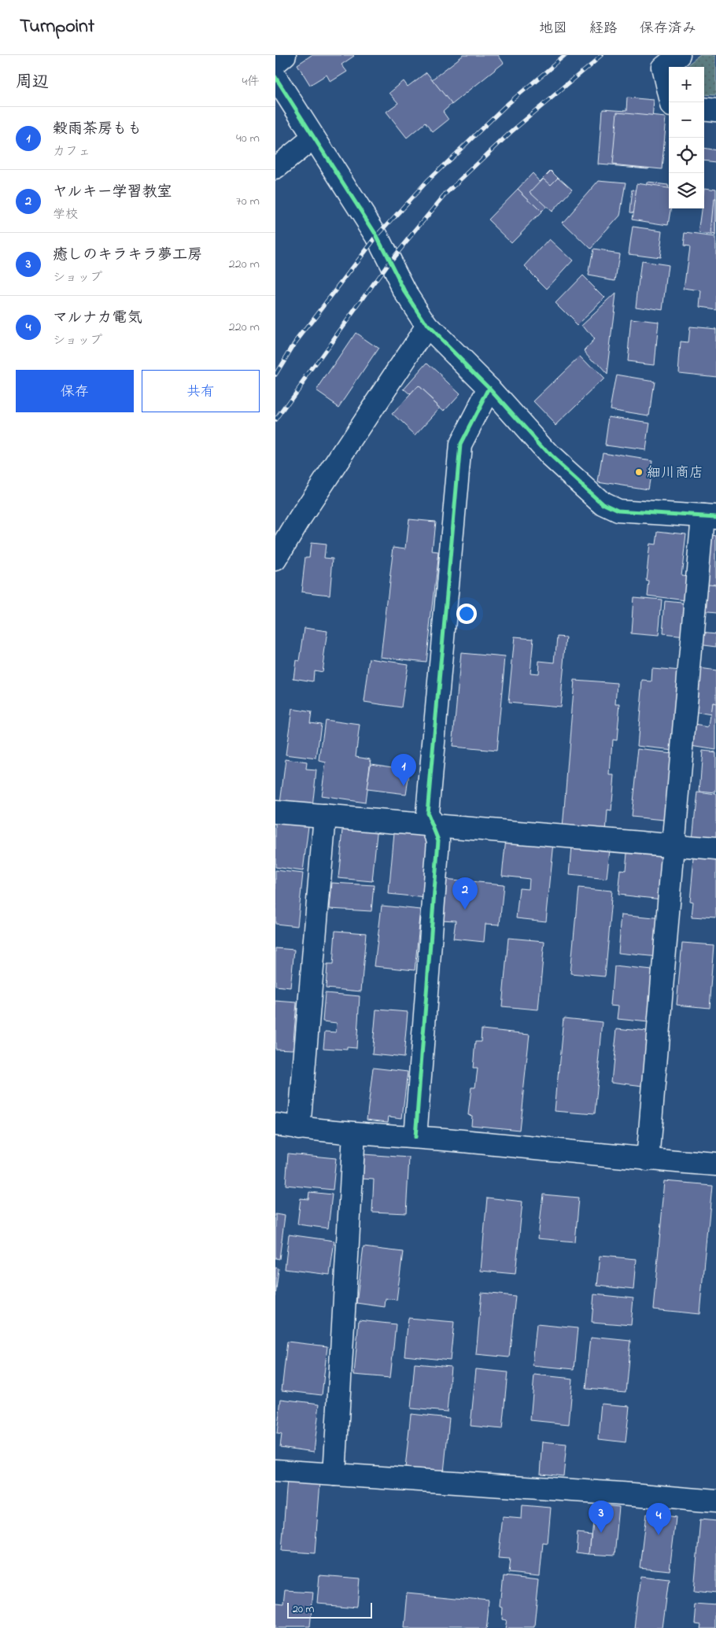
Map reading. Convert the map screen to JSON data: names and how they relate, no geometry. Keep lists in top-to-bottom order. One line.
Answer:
{"places":["細川商店"],"scale_bar":"20 m","page":{"header":"Turnpoint","nav":["地図","経路","保存済み"],"heading":["周辺","4件"],"map_buttons":["+","−"],"list":[{"mark":"1","name":"穀雨茶房もも","note":"カフェ","value":"40 m"},{"mark":"2","name":"ヤルキー学習教室","note":"学校","value":"70 m"},{"mark":"3","name":"癒しのキラキラ夢工房","note":"ショップ","value":"220 m"},{"mark":"4","name":"マルナカ電気","note":"ショップ","value":"220 m"}],"buttons":["保存","共有"],"pins":["1","2","3","4"],"scale":"20 m"}}
